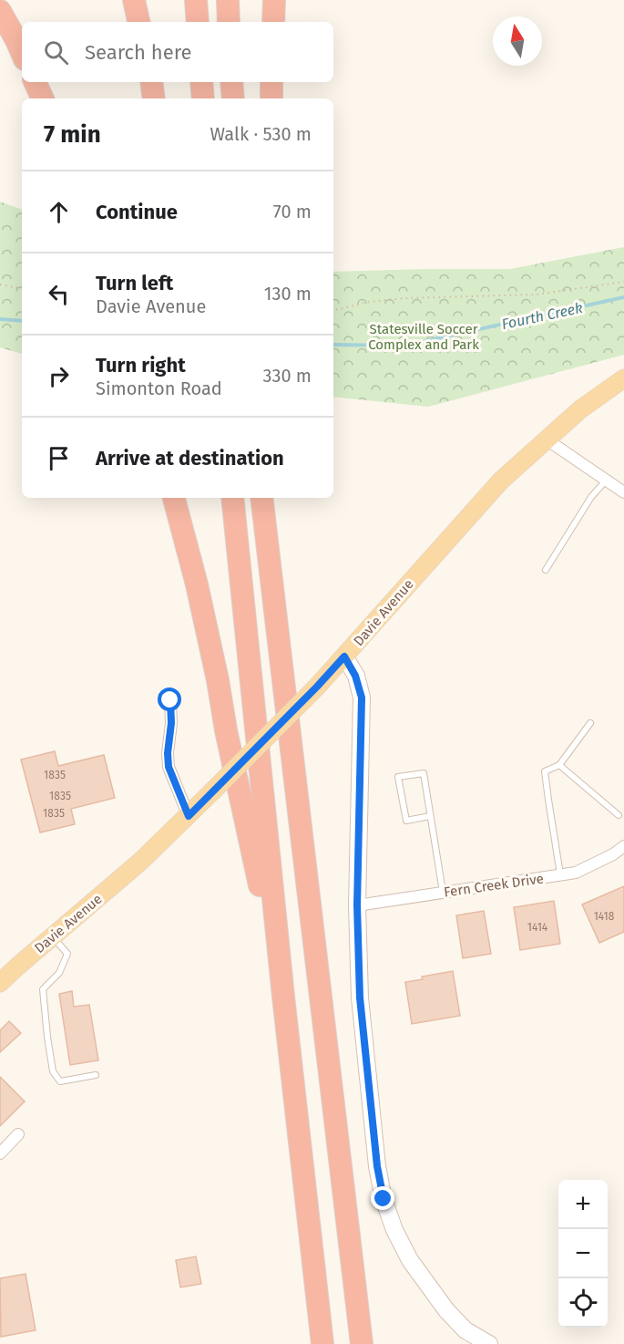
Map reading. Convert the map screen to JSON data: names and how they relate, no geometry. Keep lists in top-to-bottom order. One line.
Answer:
{"streets":{"main road":["Davie Avenue"],"street":["Fern Creek Drive"]},"water":["Fourth Creek"],"parks":["Statesville Soccer Complex and Park"],"house_numbers":["1835","1835","1835","1418","1414"],"north":"top","page":{"search":"Search here","heading":["7 min","Walk · 530 m"],"list":[["Continue","70 m"],["Turn left","Davie Avenue","130 m"],["Turn right","Simonton Road","330 m"],"Arrive at destination"],"map_buttons":["+","−"]}}
